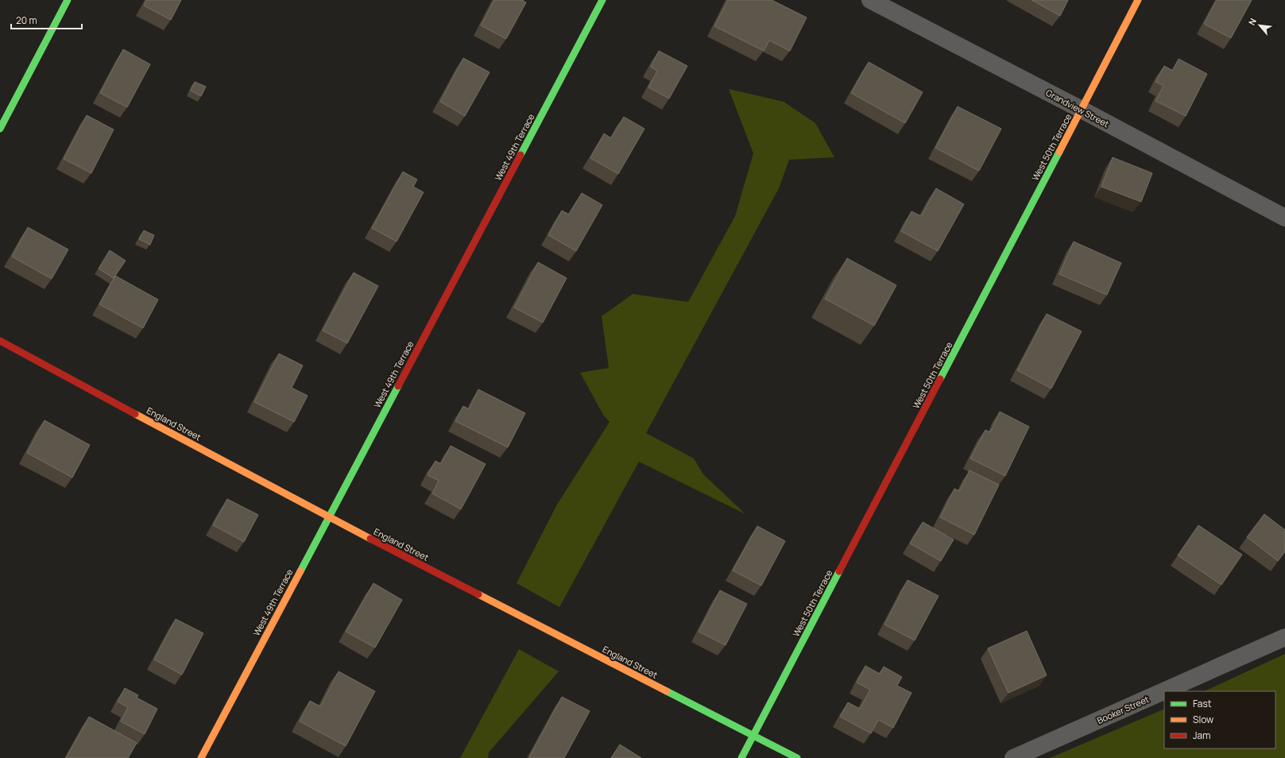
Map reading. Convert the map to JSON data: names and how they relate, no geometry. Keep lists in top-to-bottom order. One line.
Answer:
{"streets":{"street":["Grandview Street","West 49th Terrace","West 50th Terrace","England Street","Booker Street"]},"crossings":[["Grandview Street","West 50th Terrace"],["West 49th Terrace","England Street"],["West 50th Terrace","England Street"]],"legend":["Fast","Slow","Jam"],"scale_bar":"20 m","north":"top left"}
